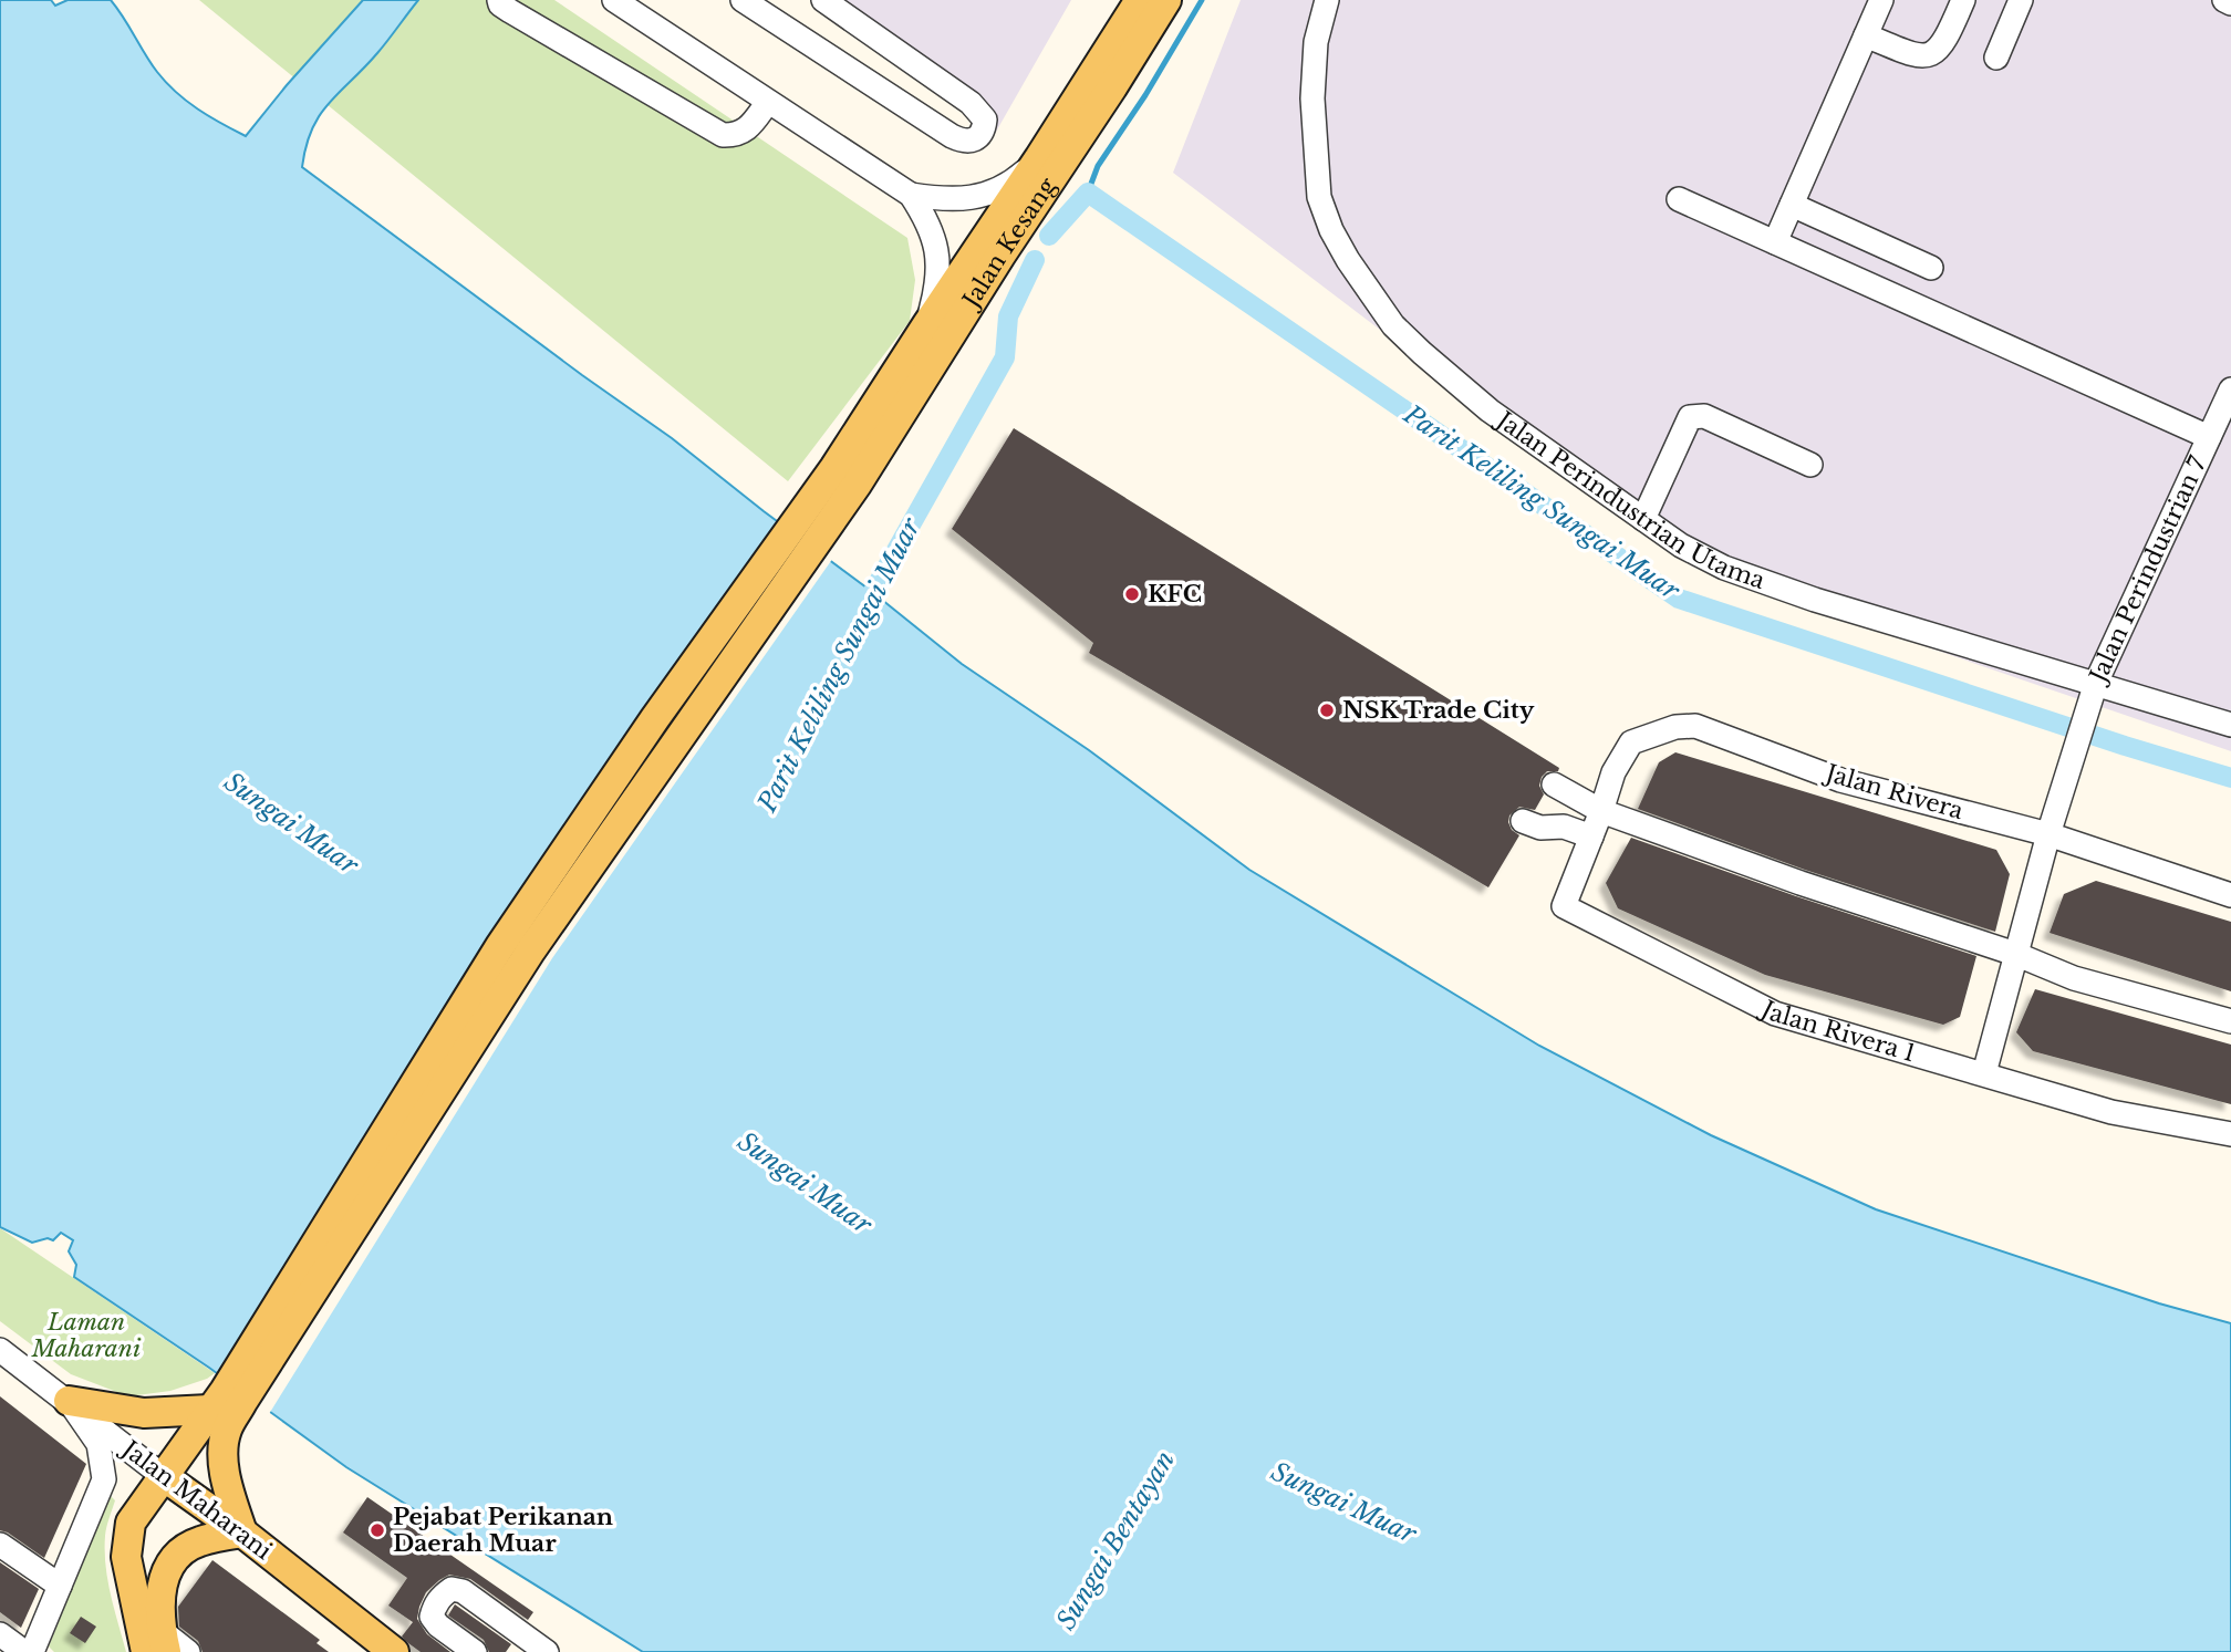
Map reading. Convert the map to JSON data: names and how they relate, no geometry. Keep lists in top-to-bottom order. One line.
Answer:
{"streets":{"main road":["Jalan Kesang","Jalan Maharani"],"street":["Jalan Perindustrian Utama","Jalan Perindustrian 7","Jalan Rivera","Jalan Rivera 1"]},"crossings":[["Jalan Perindustrian Utama","Jalan Perindustrian 7"],["Jalan Perindustrian 7","Jalan Rivera"],["Jalan Perindustrian 7","Jalan Rivera 1"],["Jalan Rivera","Jalan Rivera 1"]],"water":["Parit Keliling Sungai Muar","Sungai Muar","Sungai Bentayan"],"parks":["Laman Maharani"],"places":["KFC","NSK Trade City","Pejabat Perikanan Daerah Muar"]}
